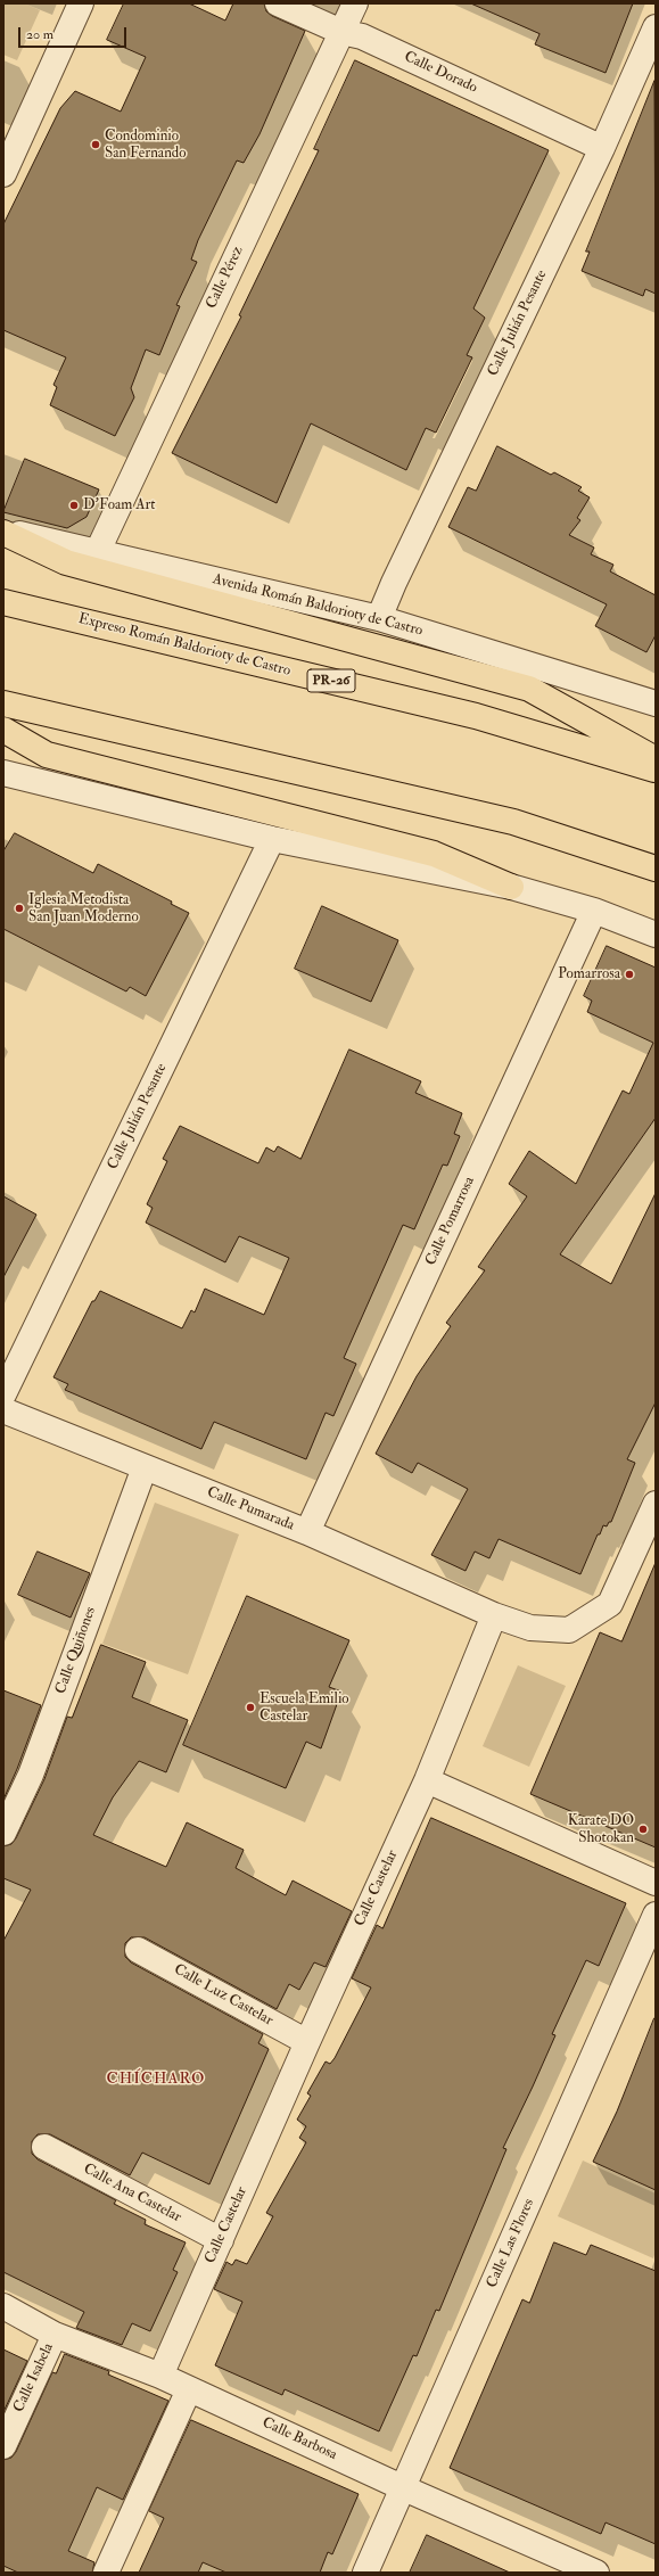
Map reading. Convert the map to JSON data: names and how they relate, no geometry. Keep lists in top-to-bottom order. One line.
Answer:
{"streets":{"highway":["Expreso Román Baldorioty de Castro","PR-26"],"street":["Calle Dorado","Calle Pérez","Calle Julián Pesante","Avenida Román Baldorioty de Castro","Calle Pomarrosa","Calle Pumarada","Calle Quiñones","Calle Castelar","Calle Luz Castelar","Calle Ana Castelar","Calle Las Flores","Calle Isabela","Calle Barbosa"]},"crossings":[["Calle Dorado","Calle Pérez"],["Calle Dorado","Calle Julián Pesante"],["Calle Pérez","Avenida Román Baldorioty de Castro"],["Calle Julián Pesante","Avenida Román Baldorioty de Castro"],["Calle Pomarrosa","Calle Pumarada"],["Calle Pumarada","Calle Quiñones"],["Calle Pumarada","Calle Castelar"],["Calle Castelar","Calle Luz Castelar"],["Calle Castelar","Calle Ana Castelar"],["Calle Castelar","Calle Barbosa"],["Calle Las Flores","Calle Barbosa"],["Calle Isabela","Calle Barbosa"]],"districts":["CHÍCHARO"],"places":["Condominio San Fernando","D'Foam Art","Iglesia Metodista San Juan Moderno","Pomarrosa","Escuela Emilio Castelar","Karate DO Shotokan"],"scale_bar":"20 m"}
